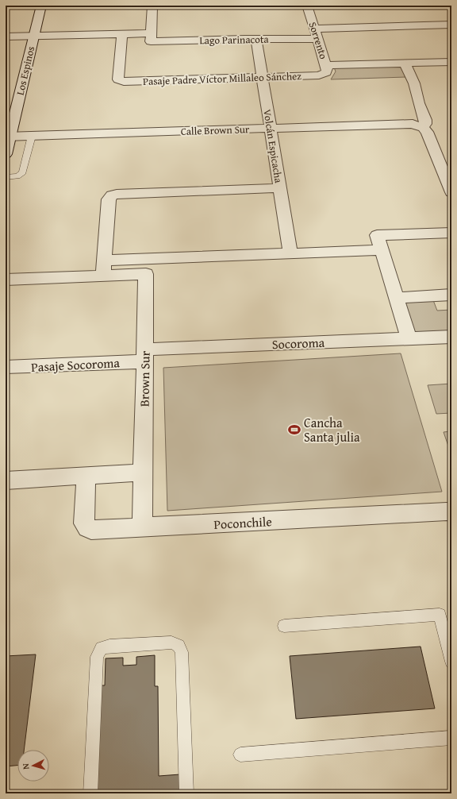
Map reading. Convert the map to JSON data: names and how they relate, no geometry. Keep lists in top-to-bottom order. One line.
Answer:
{"streets":{"street":["Lago Parinacota","Sorrento","Los Espinos","Pasaje Padre Víctor Millaleo Sánchez","Calle Brown Sur","Volcán Espicacha","Socoroma","Pasaje Socoroma","Brown Sur","Poconchile"]},"crossings":[["Lago Parinacota","Sorrento"],["Lago Parinacota","Los Espinos"],["Lago Parinacota","Pasaje Padre Víctor Millaleo Sánchez"],["Lago Parinacota","Volcán Espicacha"],["Sorrento","Pasaje Padre Víctor Millaleo Sánchez"],["Los Espinos","Calle Brown Sur"],["Pasaje Padre Víctor Millaleo Sánchez","Volcán Espicacha"],["Calle Brown Sur","Volcán Espicacha"],["Volcán Espicacha","Brown Sur"],["Socoroma","Pasaje Socoroma"],["Socoroma","Brown Sur"],["Pasaje Socoroma","Brown Sur"],["Brown Sur","Poconchile"]],"places":{"sports":["Cancha Santa julia"]},"north":"left"}
